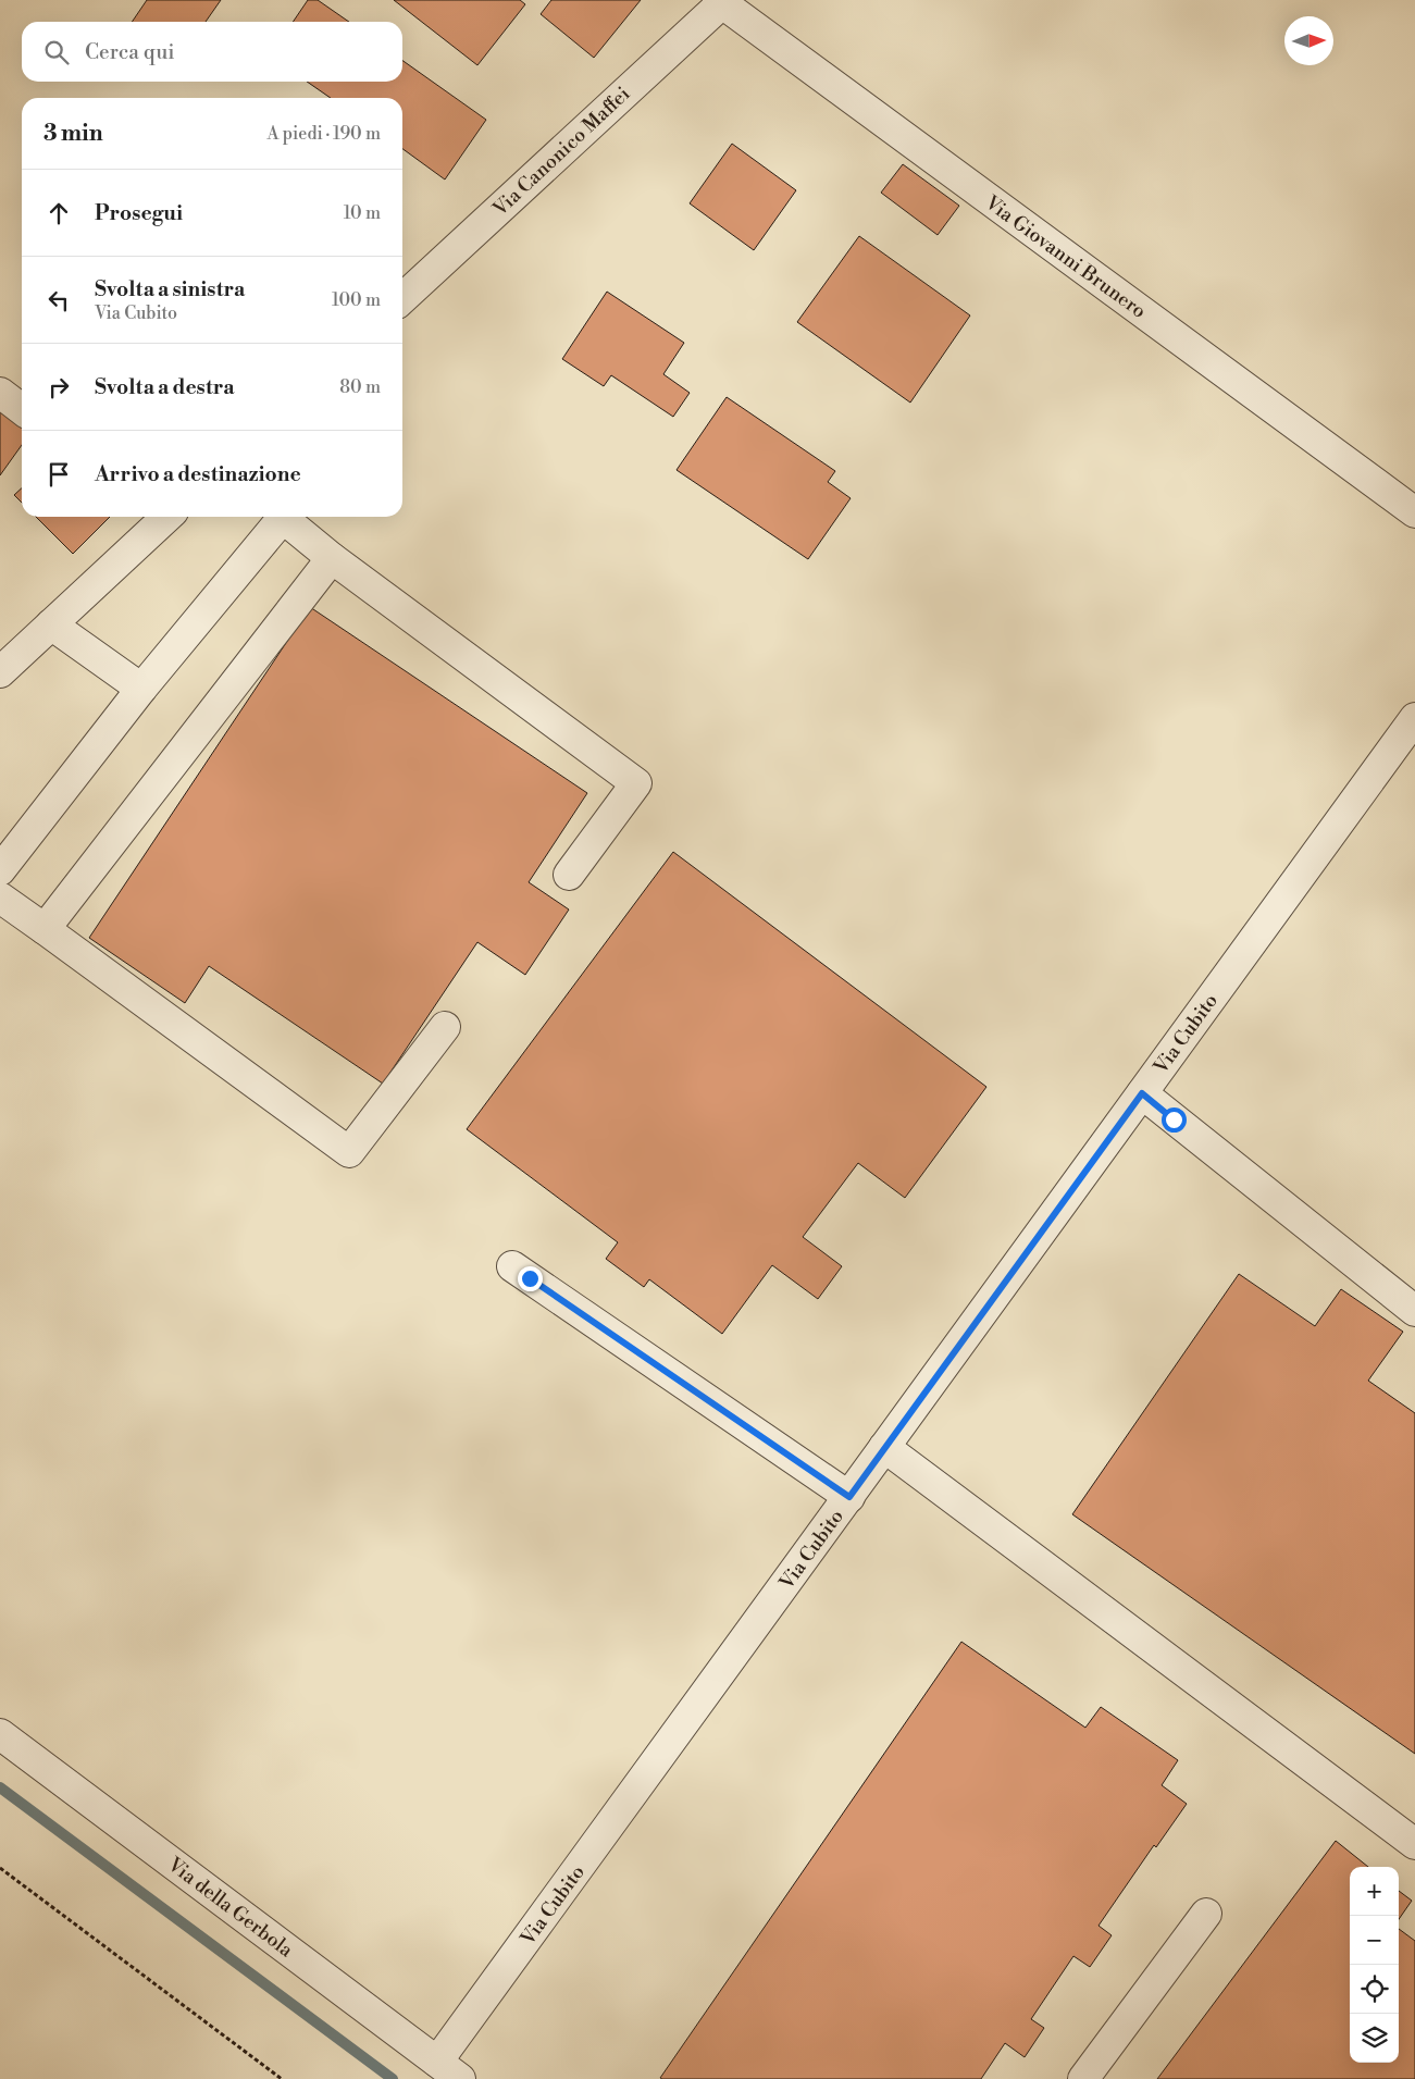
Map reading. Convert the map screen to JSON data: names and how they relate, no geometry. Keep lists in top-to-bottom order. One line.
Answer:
{"streets":{"street":["Via Canonico Maffei","Via Giovanni Brunero","Via Cubito","Via della Gerbola"]},"crossings":[["Via Canonico Maffei","Via Giovanni Brunero"],["Via Cubito","Via della Gerbola"]],"north":"right","page":{"search":"Cerca qui","heading":["3 min","A piedi · 190 m"],"list":[["Prosegui","10 m"],["Svolta a sinistra","Via Cubito","100 m"],["Svolta a destra","80 m"],"Arrivo a destinazione"],"map_buttons":["+","−"]}}
